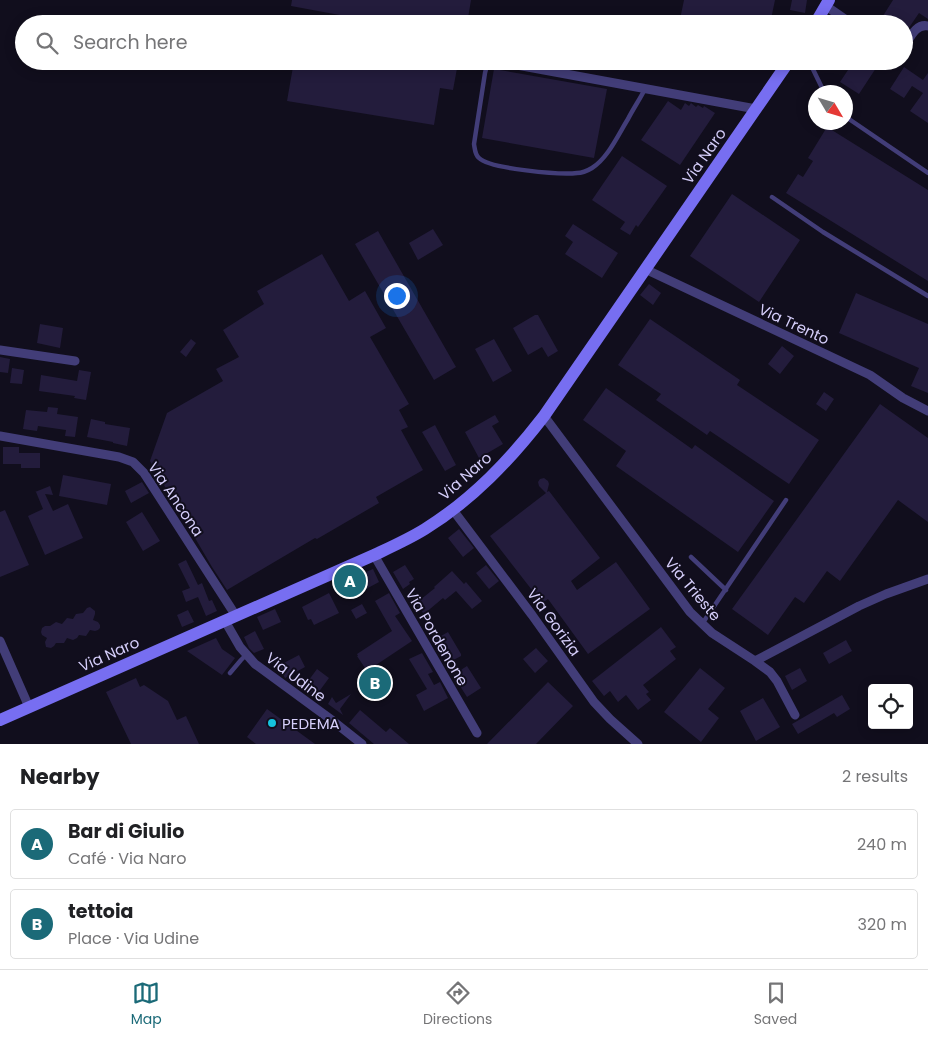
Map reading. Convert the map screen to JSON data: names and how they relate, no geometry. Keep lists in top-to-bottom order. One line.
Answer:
{"streets":{"street":["Via Naro","Via Trento","Via Ancona","Via Trieste","Via Gorizia","Via Pordenone","Via Udine"]},"crossings":[["Via Naro","Via Trento"],["Via Naro","Via Ancona"],["Via Naro","Via Trieste"],["Via Naro","Via Gorizia"],["Via Naro","Via Pordenone"],["Via Naro","Via Udine"],["Via Ancona","Via Udine"]],"places":["PEDEMA"],"north":"bottom right","page":{"search":"Search here","pins":["A","B"],"heading":["Nearby","2 results"],"list":[{"mark":"A","name":"Bar di Giulio","note":"Café · Via Naro","value":"240 m"},{"mark":"B","name":"tettoia","note":"Place · Via Udine","value":"320 m"}],"nav":["Map","Directions","Saved"]}}
